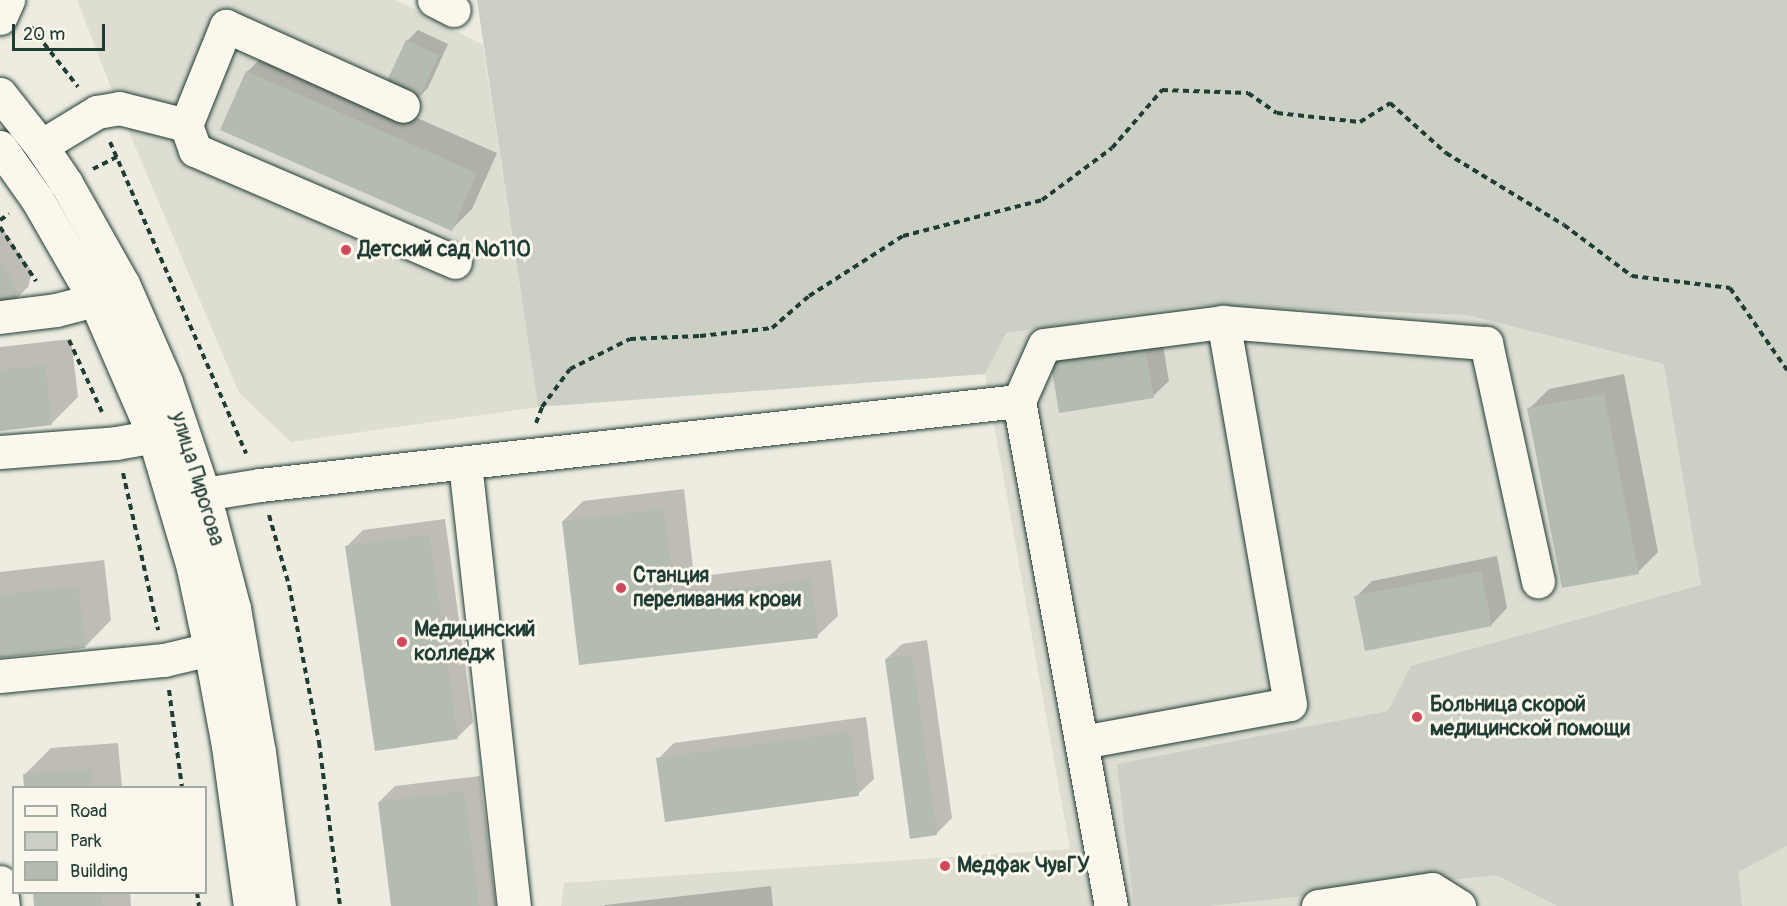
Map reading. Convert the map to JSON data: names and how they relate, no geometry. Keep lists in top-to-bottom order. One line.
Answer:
{"streets":{"main road":["улица Пирогова"]},"places":["Детский сад №110","Станция переливания крови","Медицинский колледж","Больница скорой медицинской помощи","Медфак ЧувГУ"],"legend":["Road","Park","Building"],"scale_bar":"20 m"}
